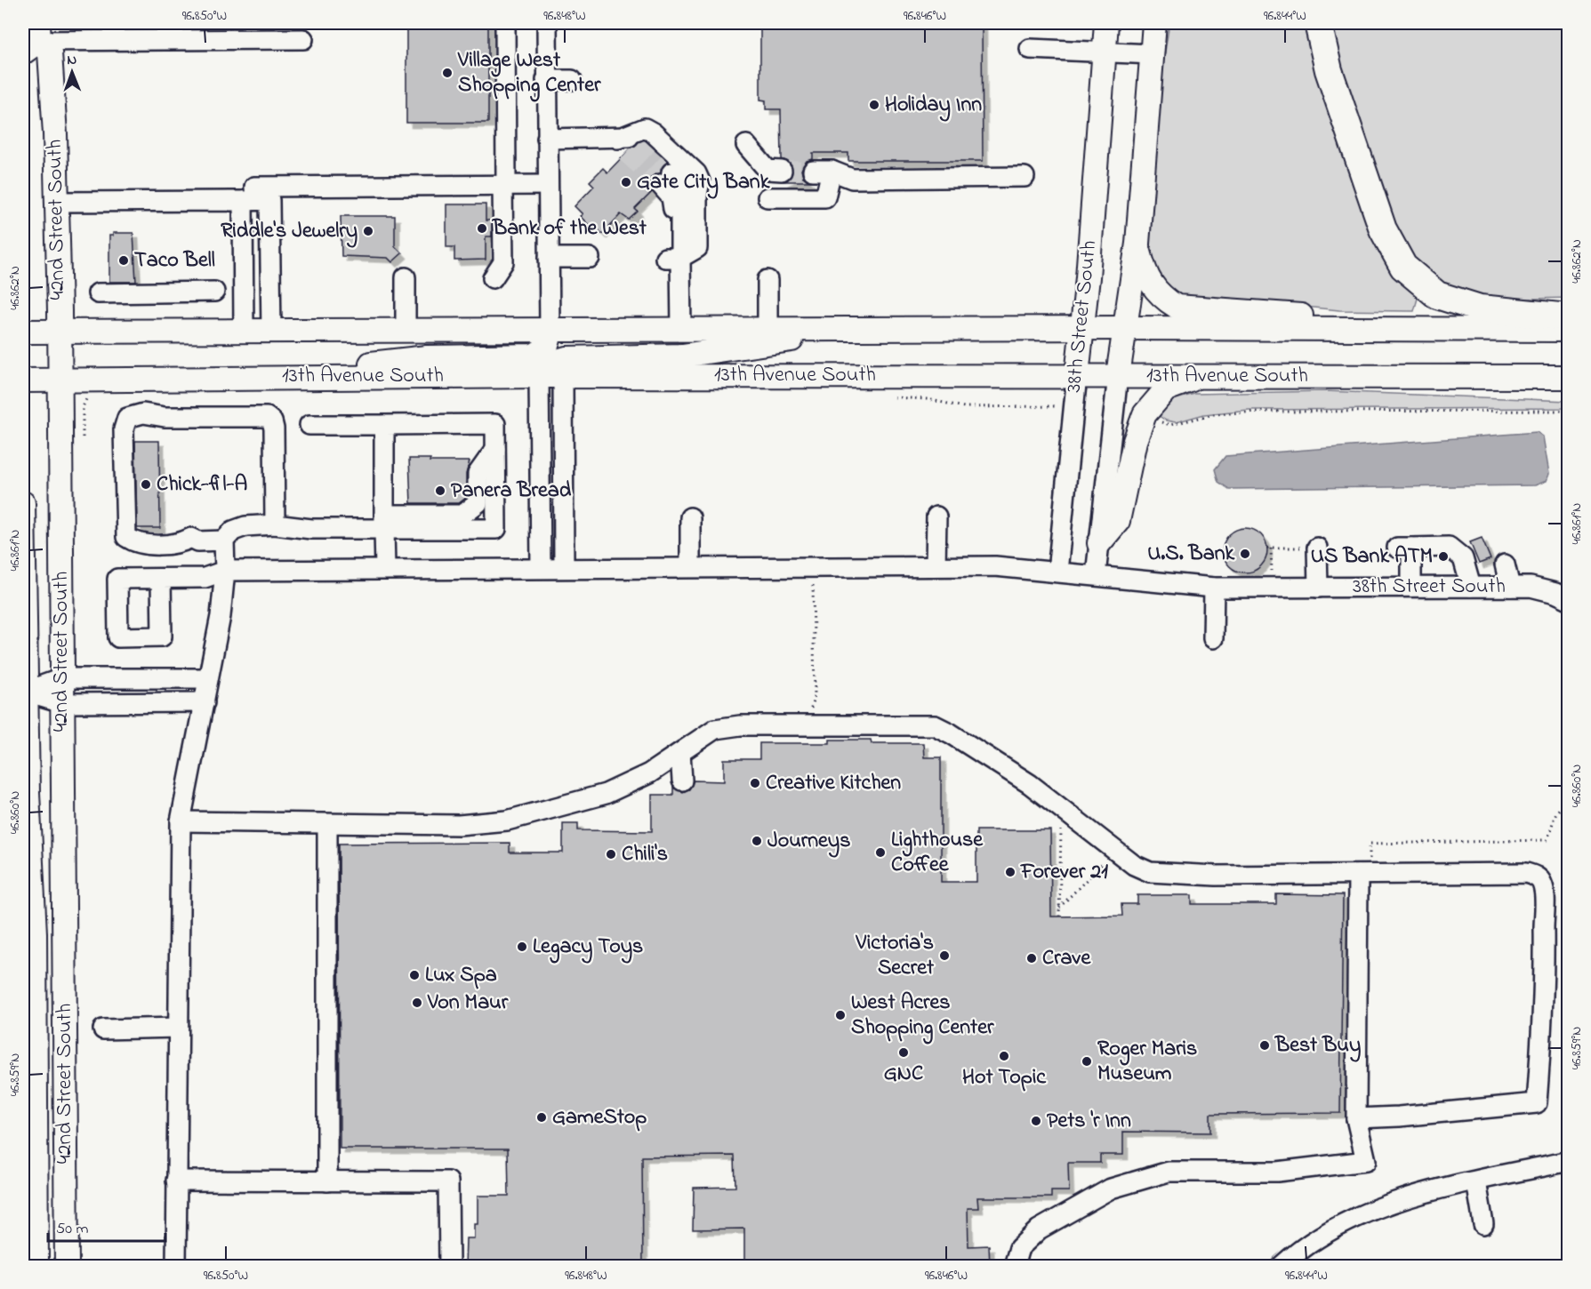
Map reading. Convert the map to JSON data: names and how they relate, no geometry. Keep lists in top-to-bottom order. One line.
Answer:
{"streets":{"main road":["42nd Street South","38th Street South","13th Avenue South"]},"crossings":[["42nd Street South","13th Avenue South"],["38th Street South","13th Avenue South"]],"places":["Village West Shopping Center","Holiday Inn","Gate City Bank","Bank of the West","Riddle's Jewelry","Taco Bell","Chick-fil-A","Panera Bread","U.S. Bank","US Bank ATM","Creative Kitchen","Journeys","Lighthouse Coffee","Chili's","Forever 21","Legacy Toys","Victoria's Secret","Crave","Lux Spa","Von Maur","West Acres Shopping Center","Best Buy","GNC","Hot Topic","Roger Maris Museum","GameStop","Pets 'r Inn"],"scale_bar":"50 m","north":"top","coordinates":["96.850°W","96.848°W","96.846°W","96.844°W","46.862°N","46.861°N","46.860°N","46.859°N"]}
